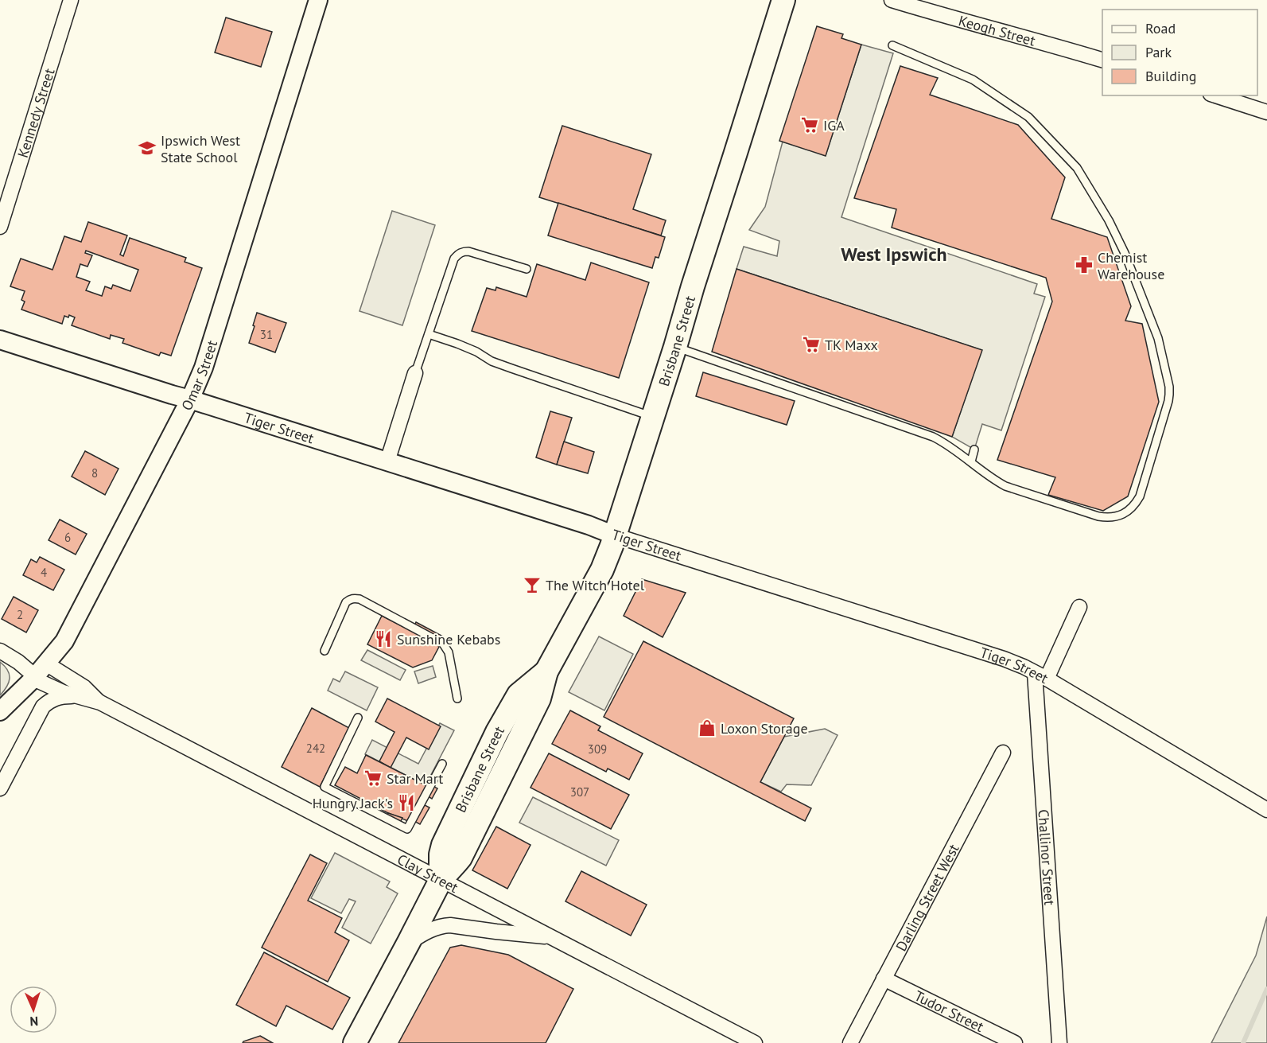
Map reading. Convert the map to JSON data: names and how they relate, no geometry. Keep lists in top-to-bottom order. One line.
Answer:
{"streets":{"main road":["Brisbane Street"],"street":["Keogh Street","Kennedy Street","Omar Street","Tiger Street","Challinor Street","Clay Street","Darling Street West","Tudor Street"]},"crossings":[["Brisbane Street","Tiger Street"],["Brisbane Street","Clay Street"],["Omar Street","Tiger Street"],["Omar Street","Clay Street"],["Tiger Street","Challinor Street"],["Darling Street West","Tudor Street"]],"districts":["West Ipswich"],"places":{"supermarket":["IGA","TK Maxx","Star Mart"],"school or university":["Ipswich West State School"],"pharmacy":["Chemist Warehouse"],"bar":["The Witch Hotel"],"restaurant":["Sunshine Kebabs","Hungry Jack's"],"shop":["Loxon Storage"]},"house_numbers":["31","8","6","4","2","242","309","307"],"legend":["Road","Park","Building"],"north":"bottom"}
